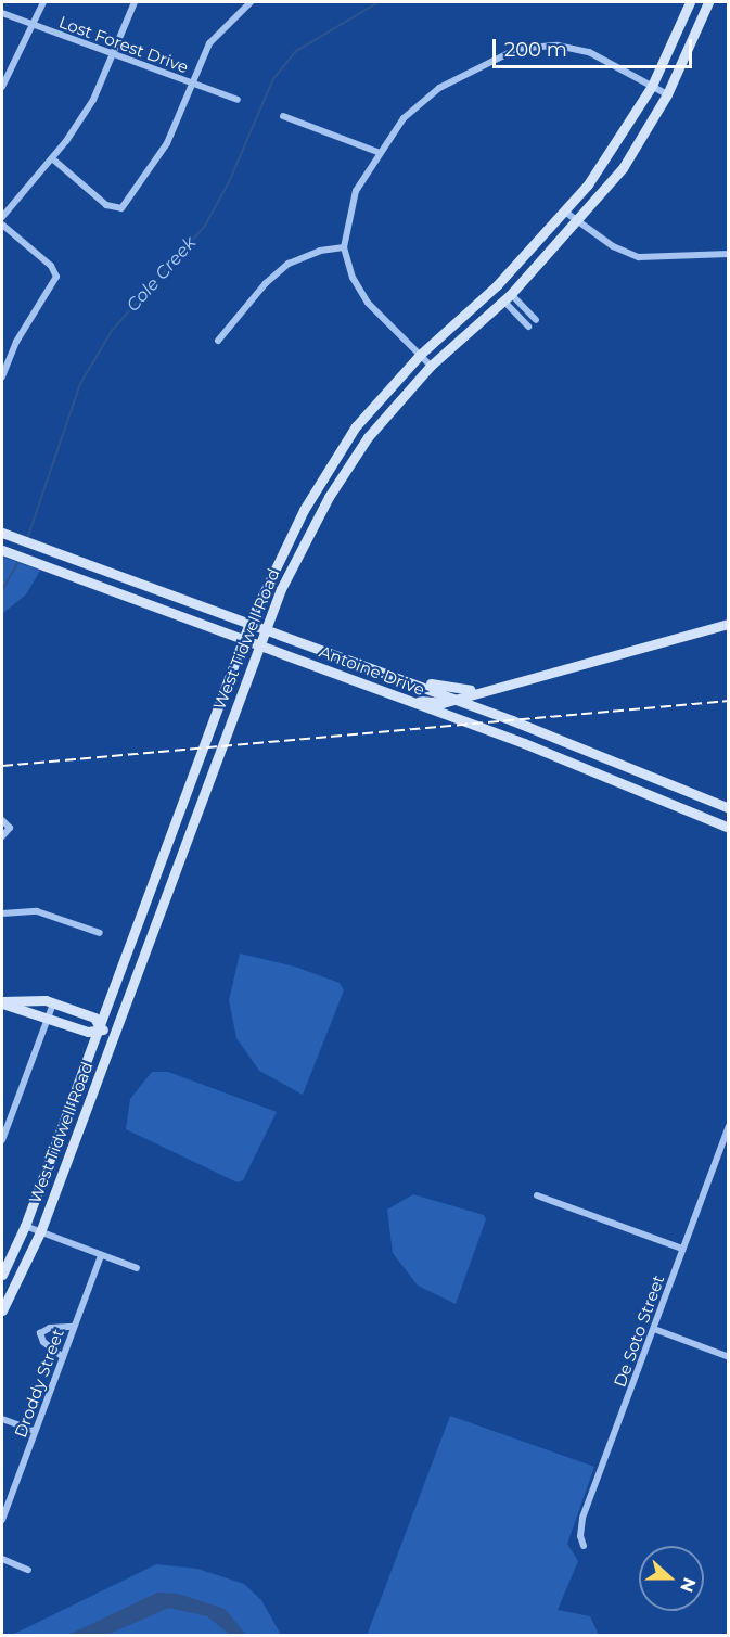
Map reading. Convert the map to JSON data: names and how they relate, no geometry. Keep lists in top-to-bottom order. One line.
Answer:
{"streets":{"main road":["West Tidwell Road","Antoine Drive"],"street":["Lost Forest Drive","De Soto Street","Droddy Street"]},"crossings":[["West Tidwell Road","Antoine Drive"]],"water":["Cole Creek"],"scale_bar":"200 m","north":"right"}
